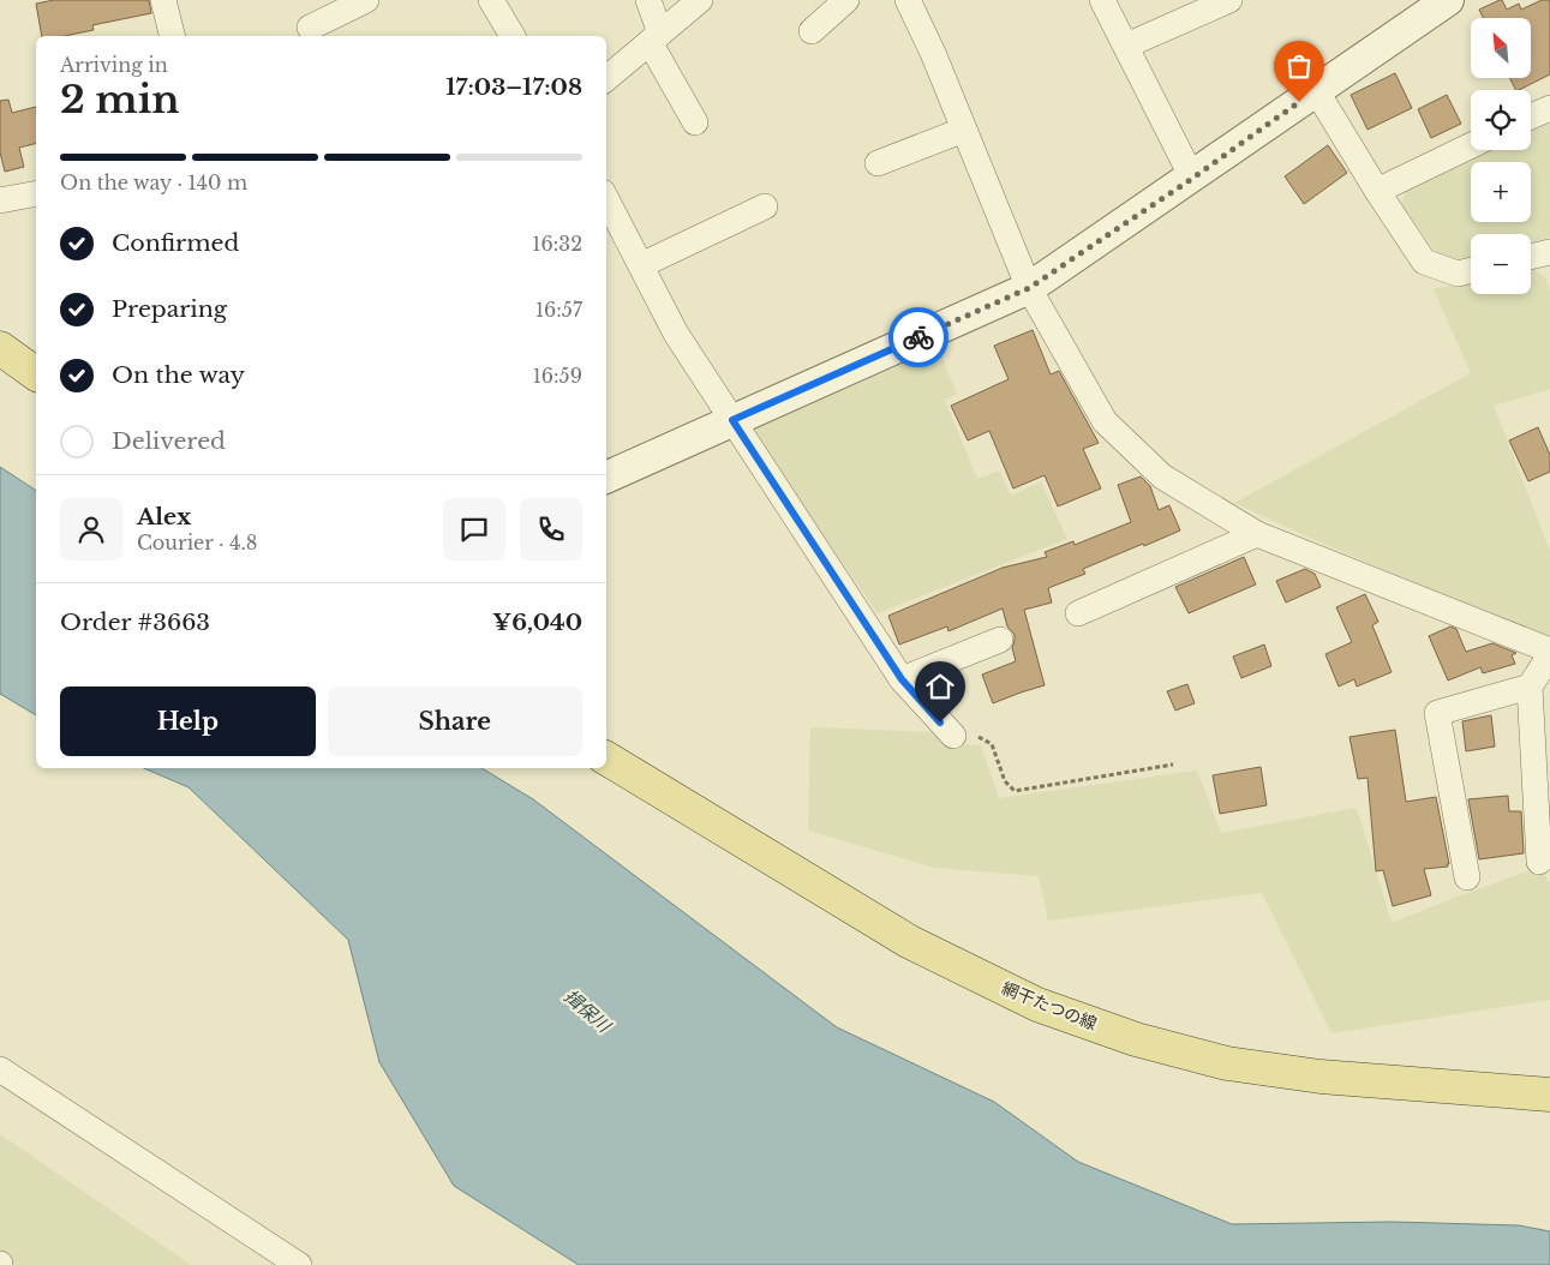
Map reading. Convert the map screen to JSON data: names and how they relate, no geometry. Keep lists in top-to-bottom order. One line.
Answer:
{"streets":{"main road":["網干たつの線"]},"water":["揖保川"],"north":"top left","page":{"map_buttons":["+","−"],"heading":["2 min","Arriving in","17:03–17:08"],"panel":["Alex","Courier · 4.8","Order #3663","¥6,040"],"bar":"On the way · 140 m","list":[["Confirmed","16:32"],["Preparing","16:57"],["On the way","16:59"],"Delivered"],"buttons":["Help","Share"]}}
